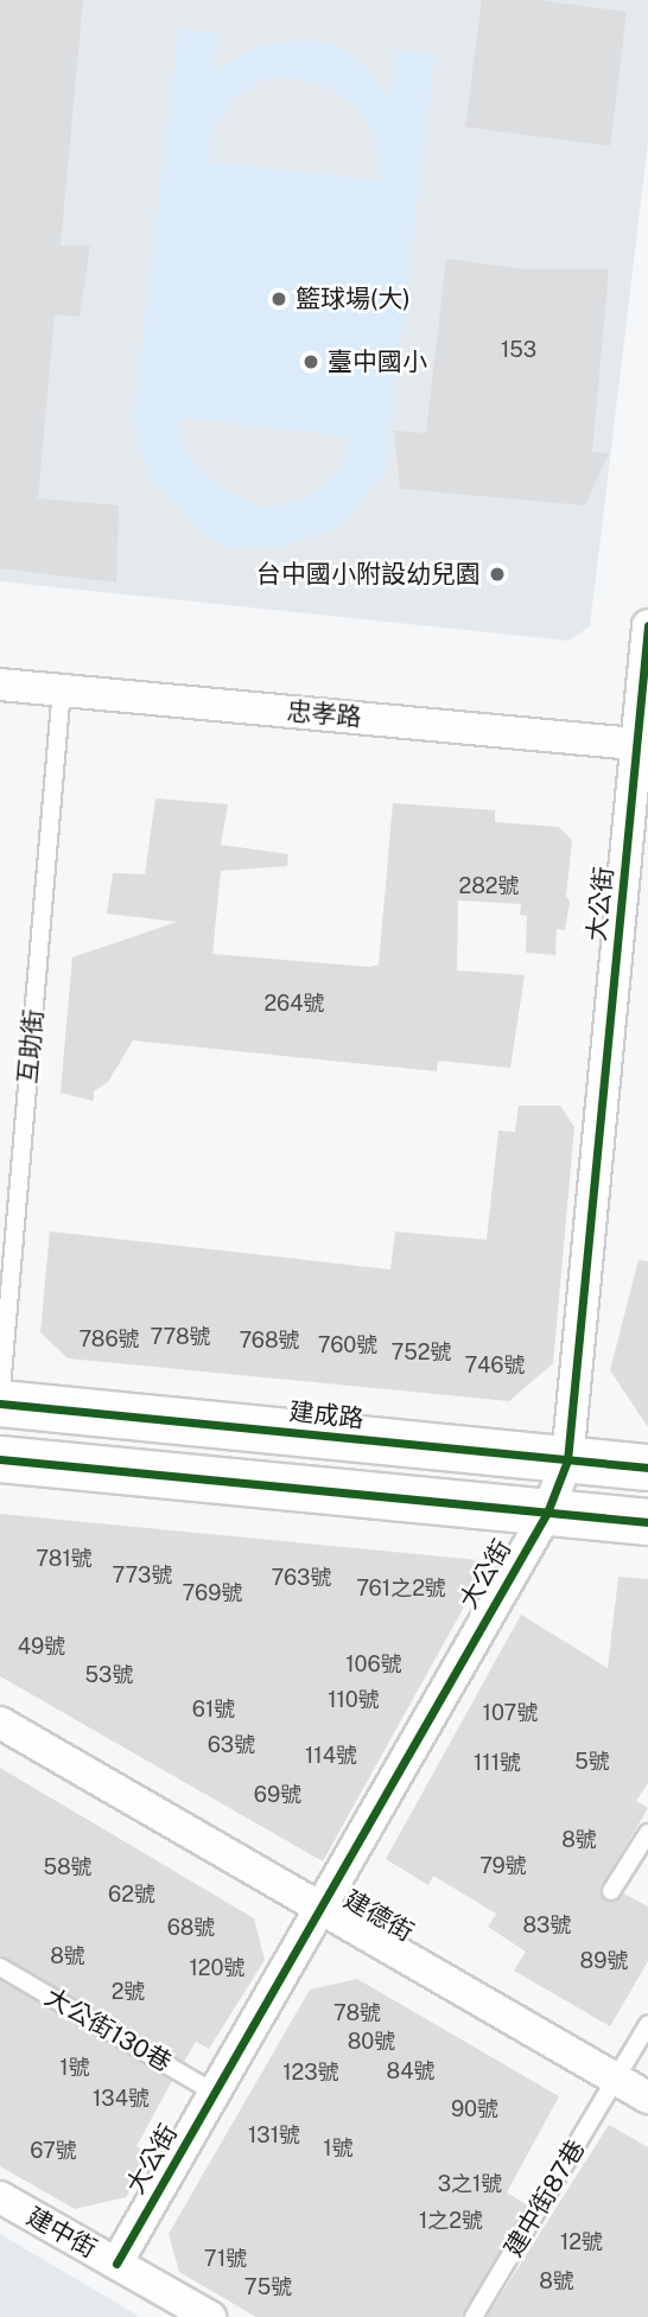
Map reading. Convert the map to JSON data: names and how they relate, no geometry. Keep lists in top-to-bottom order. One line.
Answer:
{"streets":{"main road":["建成路"],"street":["忠孝路","大公街","建德街","建中街"],"lane":["互助街","大公街130巷","建中街87巷"]},"crossings":[["忠孝路","大公街"],["忠孝路","互助街"],["大公街","建成路"],["大公街","建德街"],["大公街","大公街130巷"],["大公街","建中街"],["互助街","建成路"],["建德街","建中街87巷"]],"places":["籃球場(大)","臺中國小","台中國小附設幼兒園"],"house_numbers":["153","282號","264號","778號","786號","768號","760號","752號","746號","781號","773號","763號","761之2號","769號","49號","106號","53號","110號","61號","107號","63號","114號","5號","111號","69號","8號","79號","58號","62號","83號","68號","8號","89號","120號","2號","78號","80號","1號","84號","123號","134號","90號","131號","1號","67號","3之1號","1之2號","12號","71號","8號","75號"]}
